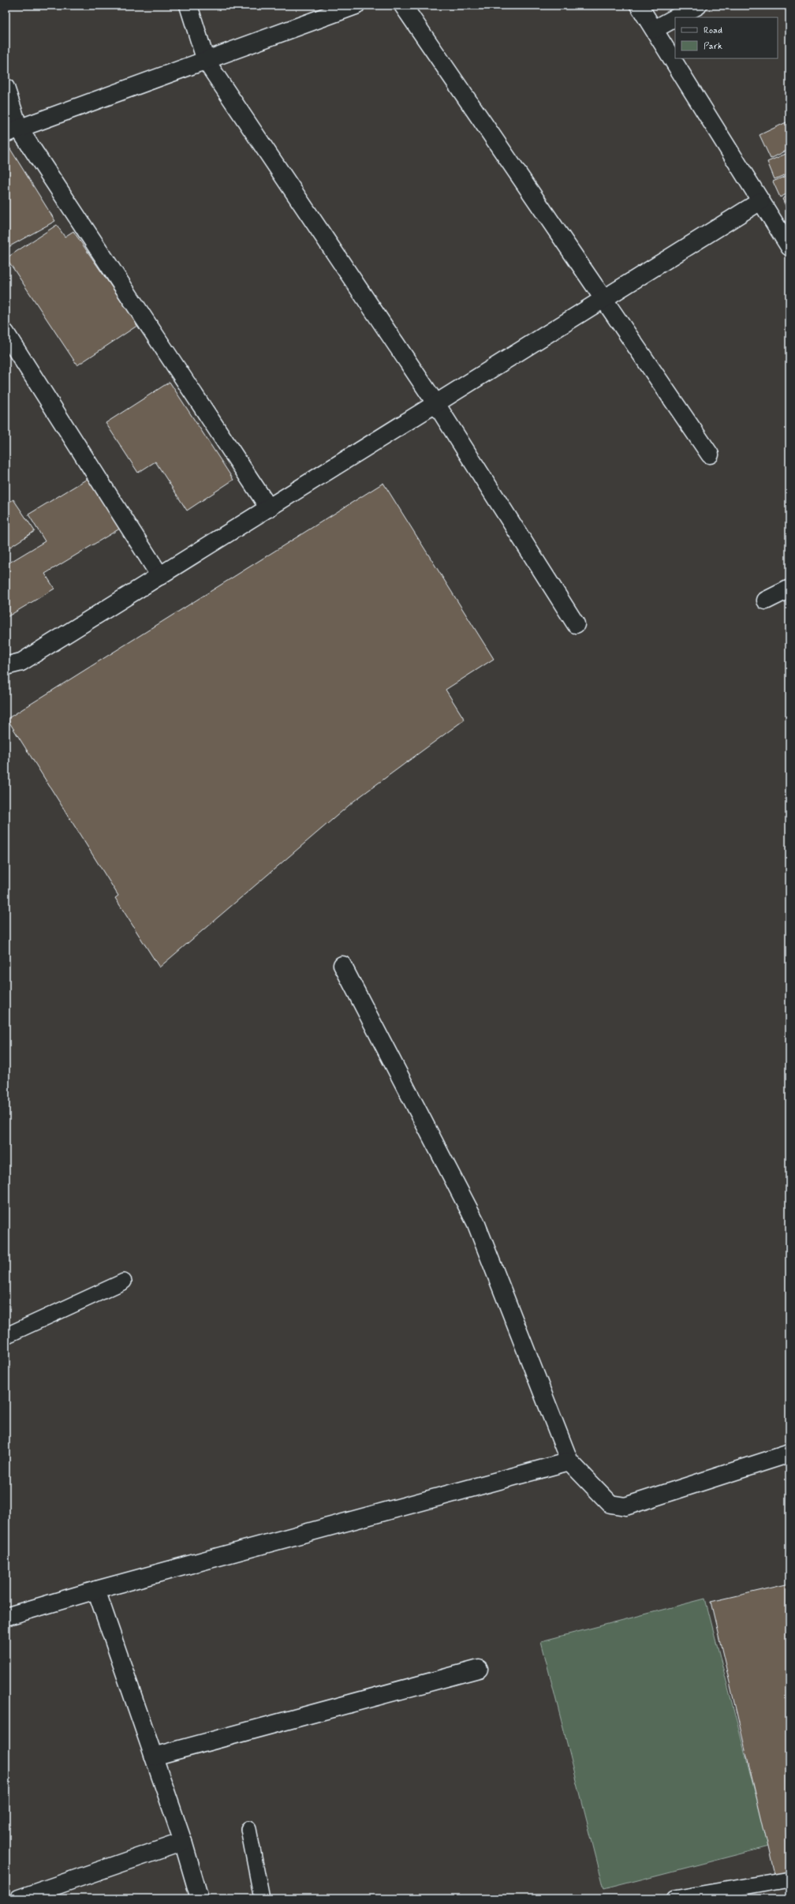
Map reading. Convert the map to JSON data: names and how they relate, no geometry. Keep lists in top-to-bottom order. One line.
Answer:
{"legend":["Road","Park"]}
